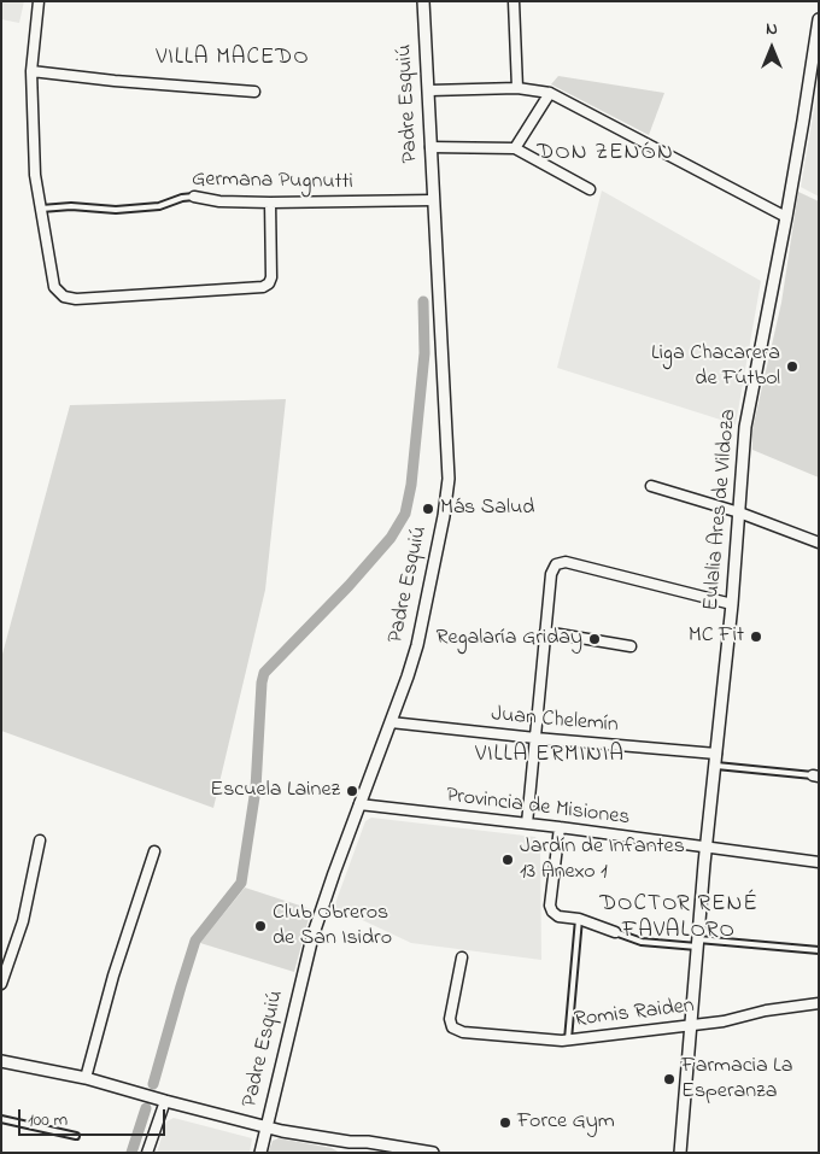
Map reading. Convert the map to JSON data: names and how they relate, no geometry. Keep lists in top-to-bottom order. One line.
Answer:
{"streets":{"street":["Padre Esquiú","Germana Pugnutti","Eulalia Ares de Vildoza","Juan Chelemín","Provincia de Misiones","Romis Raiden"]},"crossings":[["Padre Esquiú","Germana Pugnutti"],["Padre Esquiú","Juan Chelemín"],["Padre Esquiú","Provincia de Misiones"],["Eulalia Ares de Vildoza","Juan Chelemín"],["Eulalia Ares de Vildoza","Provincia de Misiones"],["Eulalia Ares de Vildoza","Romis Raiden"]],"districts":["VILLA MACEDO","DON ZENÓN","VILLA ERMINIA","DOCTOR RENÉ FAVALORO"],"places":["Liga Chacarera de Fútbol","Más Salud","MC Fit","Regalaría Griday","Escuela Lainez","Jardín de Infantes 13 Anexo 1","Club Obreros de San Isidro","Farmacia La Esperanza","Force Gym"],"scale_bar":"100 m","north":"top"}
